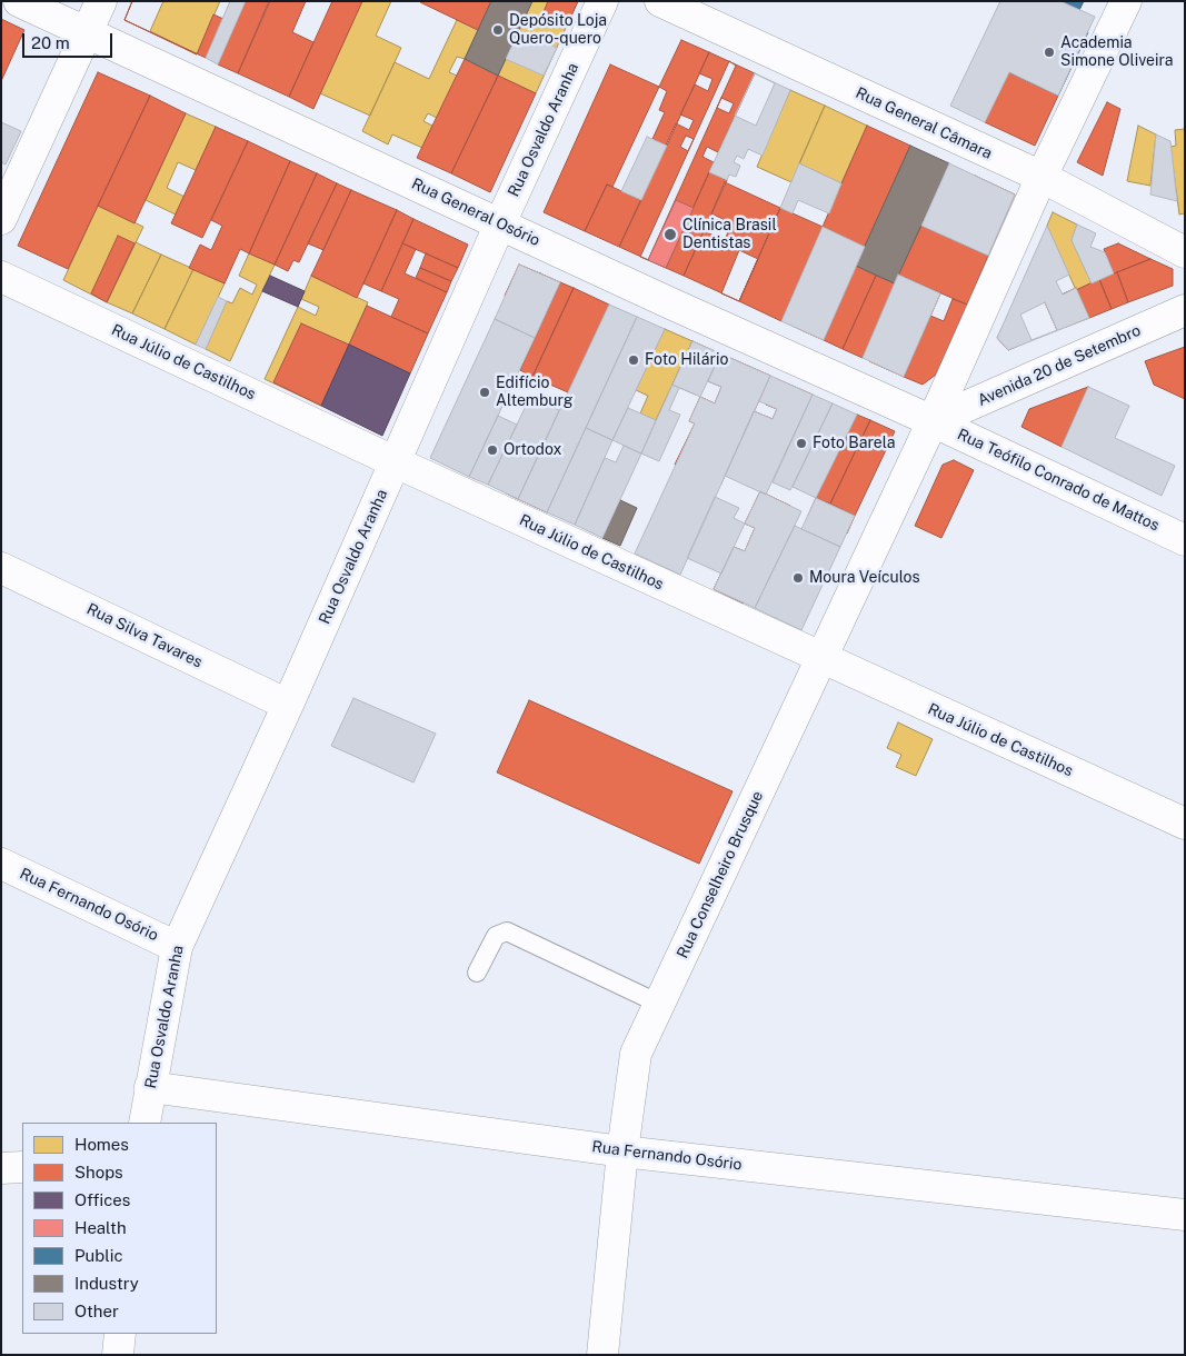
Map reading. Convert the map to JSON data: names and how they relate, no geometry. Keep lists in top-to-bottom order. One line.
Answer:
{"streets":{"street":["Rua General Câmara","Rua Osvaldo Aranha","Rua General Osório","Rua Júlio de Castilhos","Avenida 20 de Setembro","Rua Teófilo Conrado de Mattos","Rua Silva Tavares","Rua Conselheiro Brusque","Rua Fernando Osório"]},"crossings":[["Rua General Câmara","Rua Conselheiro Brusque"],["Rua Osvaldo Aranha","Rua General Osório"],["Rua Osvaldo Aranha","Rua Júlio de Castilhos"],["Rua Osvaldo Aranha","Rua Silva Tavares"],["Rua Osvaldo Aranha","Rua Fernando Osório"],["Rua General Osório","Avenida 20 de Setembro"],["Rua General Osório","Rua Teófilo Conrado de Mattos"],["Rua General Osório","Rua Conselheiro Brusque"],["Rua Júlio de Castilhos","Rua Conselheiro Brusque"],["Avenida 20 de Setembro","Rua Teófilo Conrado de Mattos"],["Avenida 20 de Setembro","Rua Conselheiro Brusque"],["Rua Teófilo Conrado de Mattos","Rua Conselheiro Brusque"],["Rua Conselheiro Brusque","Rua Fernando Osório"]],"places":["Depósito Loja Quero-quero","Academia Simone Oliveira","Clínica Brasil Dentistas","Foto Hilário","Edifício Altemburg","Foto Barela","Ortodox","Moura Veículos"],"legend":["Homes","Shops","Offices","Health","Public","Industry","Other"],"scale_bar":"20 m"}
